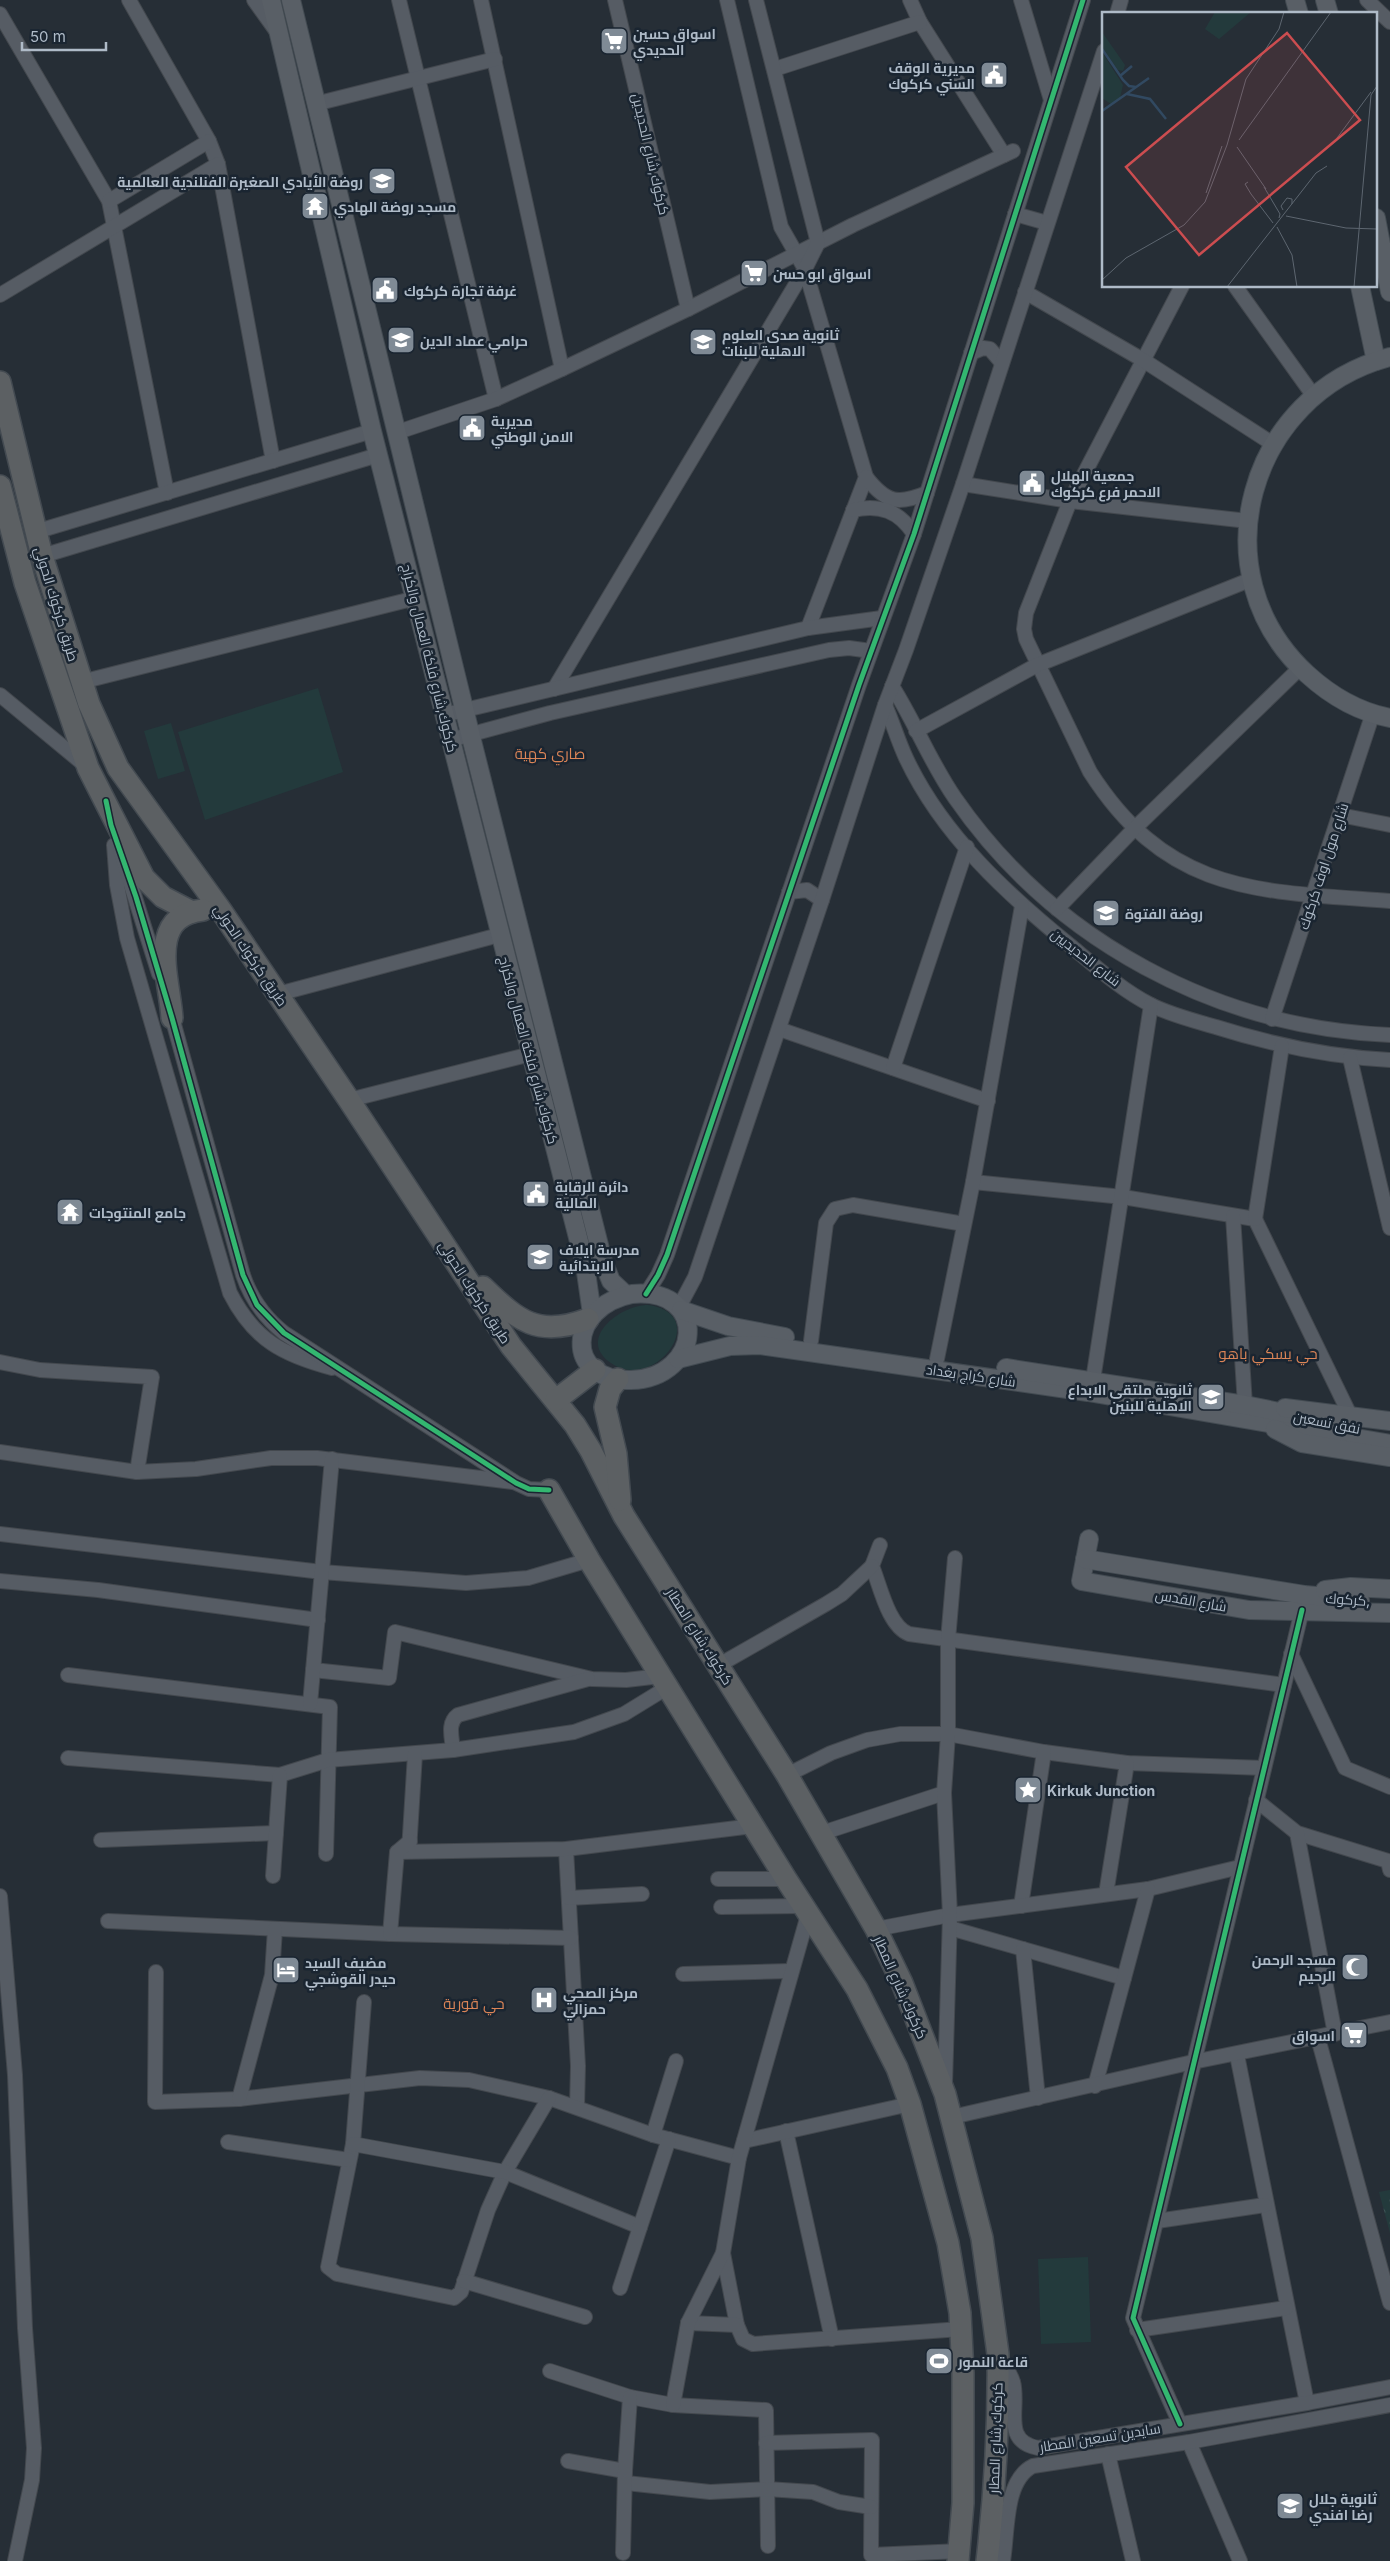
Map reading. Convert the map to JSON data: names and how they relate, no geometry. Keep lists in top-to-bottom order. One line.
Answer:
{"streets":{"highway":["طريق كركوك الحولي","كركوك,شارع المطار"],"main road":["كركوك,شارع فلكة العمال والكراج","شارع كراج بغداد","نفق تسعين","كركوك,","شارع القدس"],"street":["كركوك,شارع الحديدين","شارع مول اوف كركوك","شارع الحديديين","سايدين تسعين المطار"]},"crossings":[["طريق كركوك الحولي","كركوك,شارع المطار"],["كركوك,شارع فلكة العمال والكراج","شارع كراج بغداد"],["شارع مول اوف كركوك","شارع الحديديين"],["شارع كراج بغداد","نفق تسعين"],["كركوك,","شارع القدس"],["كركوك,شارع المطار","سايدين تسعين المطار"]],"districts":["صاري كهية","حي يسكي باهو","حي قورية"],"places":{"supermarket":["اسواق حسين الحديدي","اسواق ابو حسن","اسواق"],"public building":["مديرية الوقف السني كركوك","غرفة تجارة كركوك","مديرية الامن الوطني","جمعية الهلال الاحمر فرع كركوك","دائرة الرقابة المالية"],"school or university":["روضة الأيادي الصغيرة الفنلندية العالمية","حرامي عماد الدين","ثانوية صدى العلوم الاهلية للبنات","روضة الفتوة","مدرسة ايلاف الابتدائية","ثانوية ملتقى الابداع الاهلية للبنين","ثانوية جلال رضا افندي"],"temple":["مسجد روضة الهادي","جامع المنتوجات"],"place":["Kirkuk Junction"],"mosque":["مسجد الرحمن الرحيم"],"hotel":["مضيف السيد حيدر القوشجي"],"hospital":["مركز الصحي حمزالي"],"sports":["قاعة النمور"]},"scale_bar":"50 m"}
